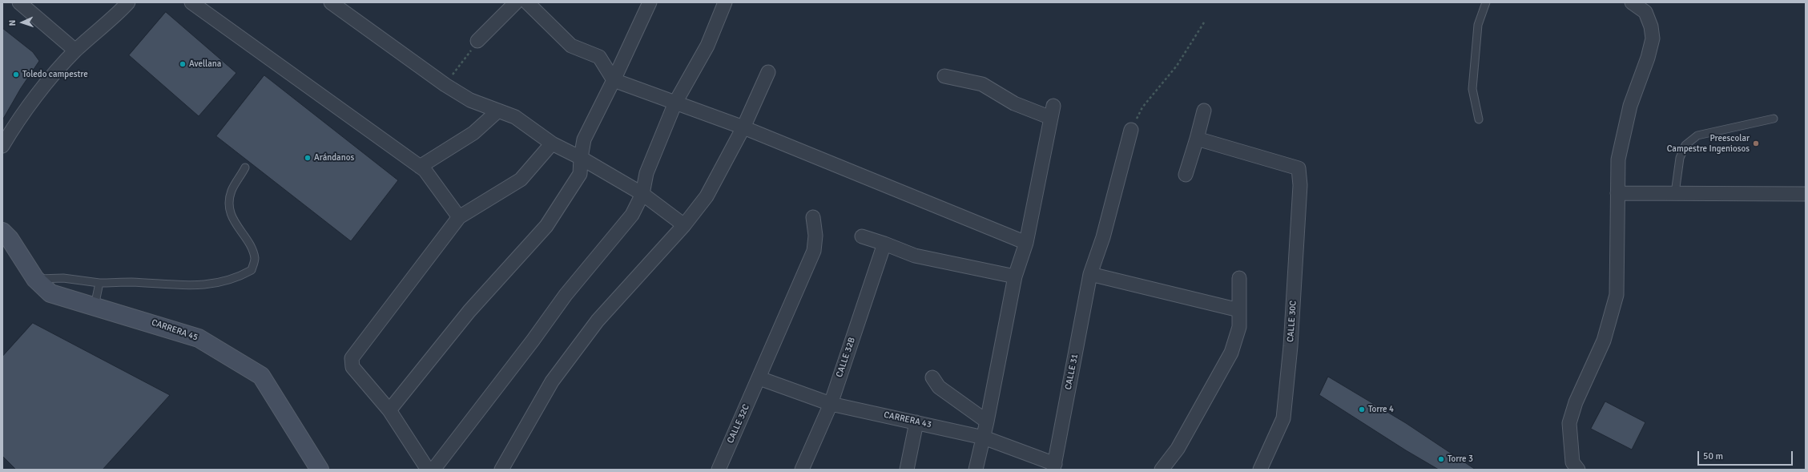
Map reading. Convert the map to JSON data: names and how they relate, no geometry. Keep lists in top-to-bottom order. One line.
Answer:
{"streets":{"main road":["CARRERA 45"],"street":["CALLE 30C","CALLE 32B","CALLE 31","CARRERA 43","CALLE 32C"]},"crossings":[["CALLE 32B","CARRERA 43"],["CALLE 31","CARRERA 43"],["CARRERA 43","CALLE 32C"]],"places":["Avellana","Toledo campestre","Preescolar Campestre Ingeniosos","Arándanos","Torre 4","Torre 3"],"scale_bar":"50 m","north":"left"}
